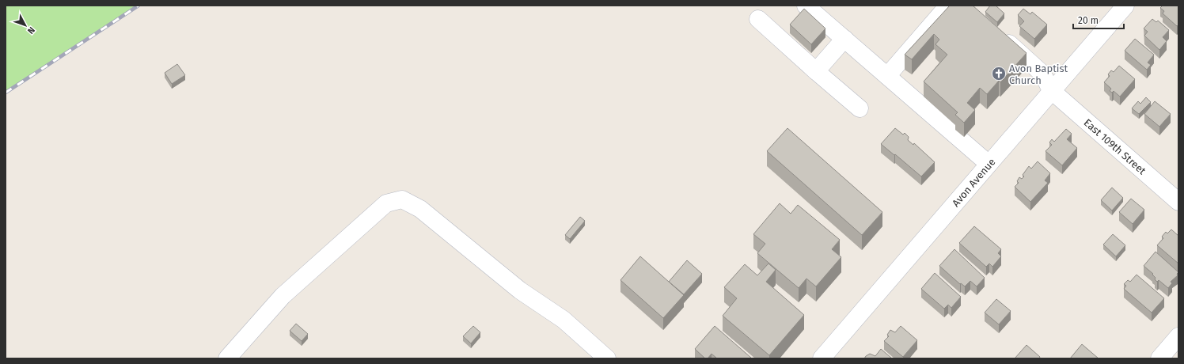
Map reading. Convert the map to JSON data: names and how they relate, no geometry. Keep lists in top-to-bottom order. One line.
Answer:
{"streets":{"street":["East 109th Street","Avon Avenue"]},"crossings":[["East 109th Street","Avon Avenue"]],"places":{"church":["Avon Baptist Church"]},"scale_bar":"20 m","north":"bottom right"}
